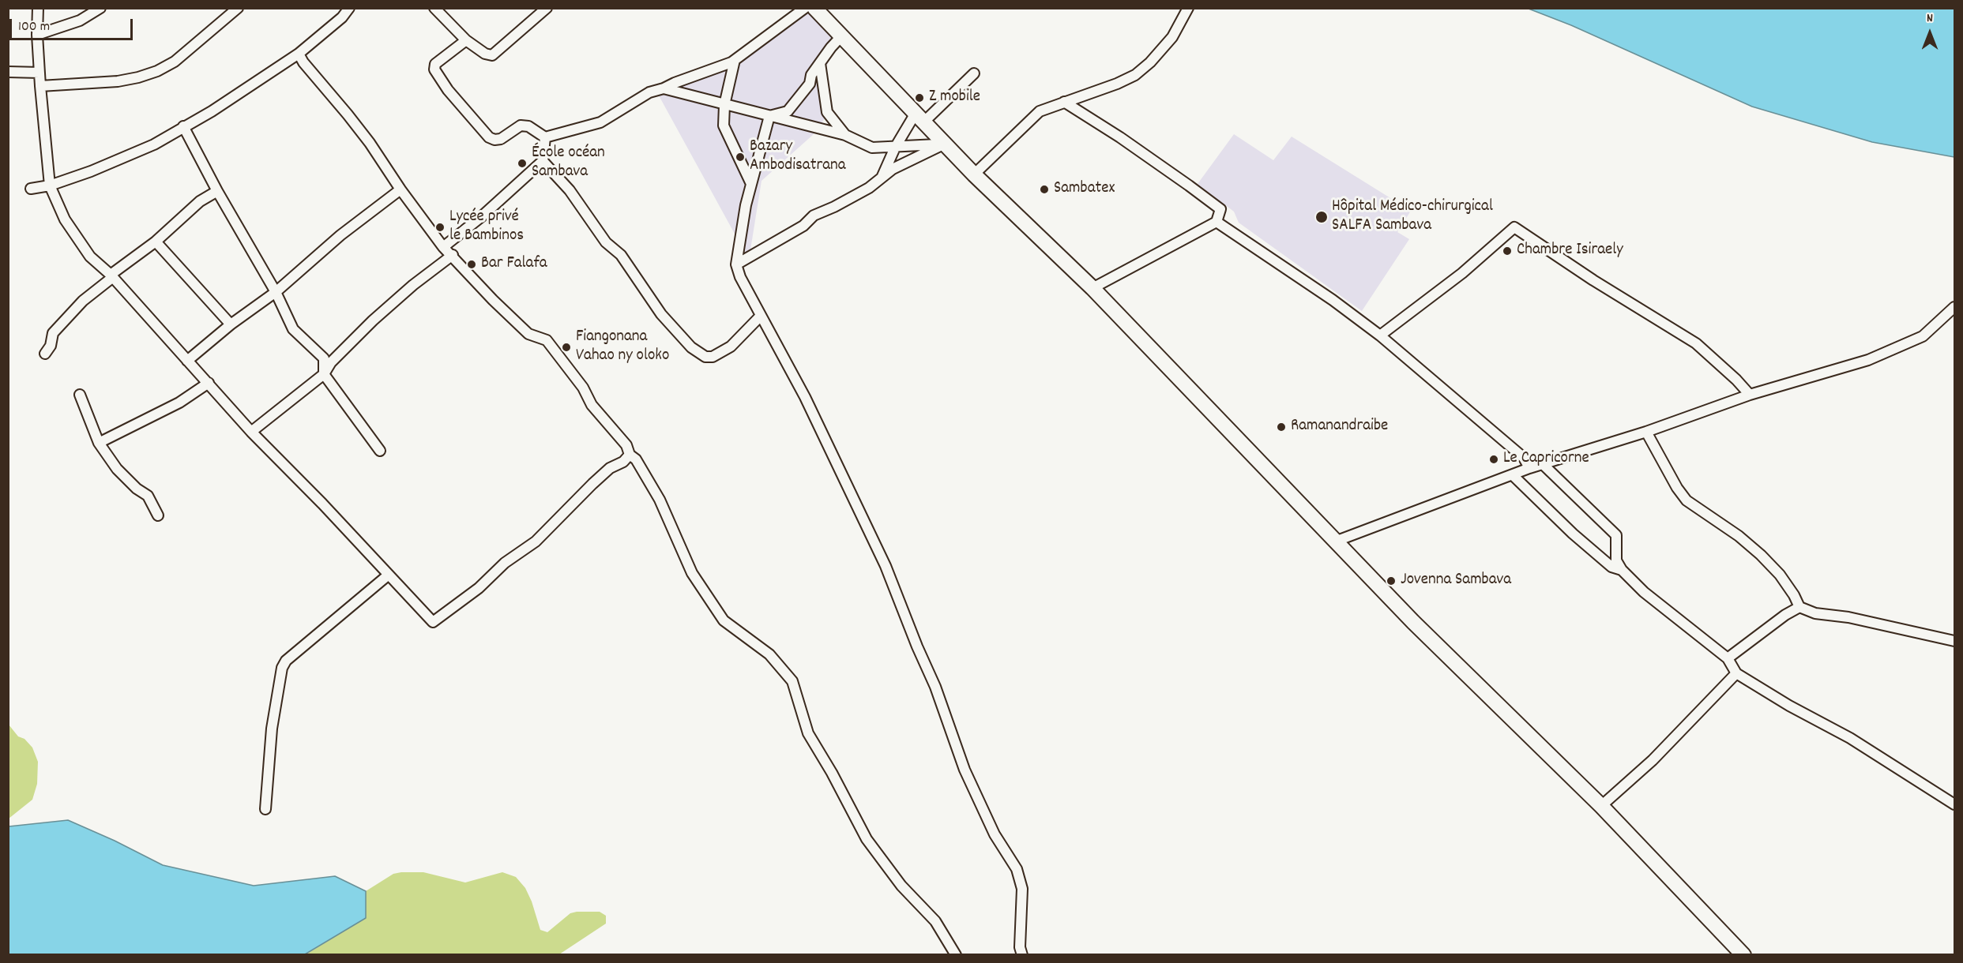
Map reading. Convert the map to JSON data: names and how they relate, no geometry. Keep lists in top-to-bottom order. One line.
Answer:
{"places":["Z mobile","Bazary Ambodisatrana","École océan Sambava","Sambatex","Hôpital Médico-chirurgical SALFA Sambava","Lycée privé le Bambinos","Chambre Isiraely","Bar Falafa","Fiangonana Vahao ny oloko","Ramanandraibe","Le Capricorne","Jovenna Sambava"],"scale_bar":"100 m","north":"top"}
